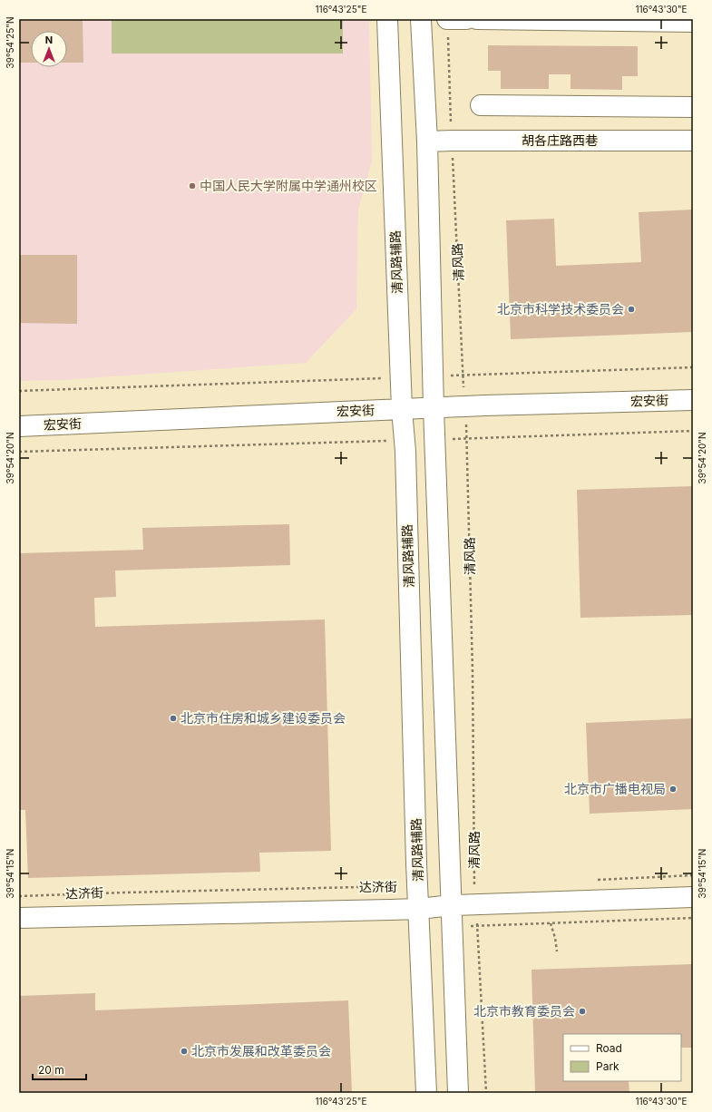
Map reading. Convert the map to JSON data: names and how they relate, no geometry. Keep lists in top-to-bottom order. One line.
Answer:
{"streets":{"street":["胡各庄路西巷","清风路辅路","清风路","宏安街","达济街"]},"crossings":[["胡各庄路西巷","清风路"],["清风路辅路","宏安街"],["清风路辅路","达济街"],["清风路","宏安街"],["清风路","达济街"]],"places":["中国人民大学附属中学通州校区","北京市科学技术委员会","北京市住房和城乡建设委员会","北京市广播电视局","北京市教育委员会","北京市发展和改革委员会"],"legend":["Road","Park"],"scale_bar":"20 m","north":"top","coordinates":["116°43'25\"E","116°43'30\"E","39°54'25\"N","39°54'20\"N","39°54'15\"N"]}
